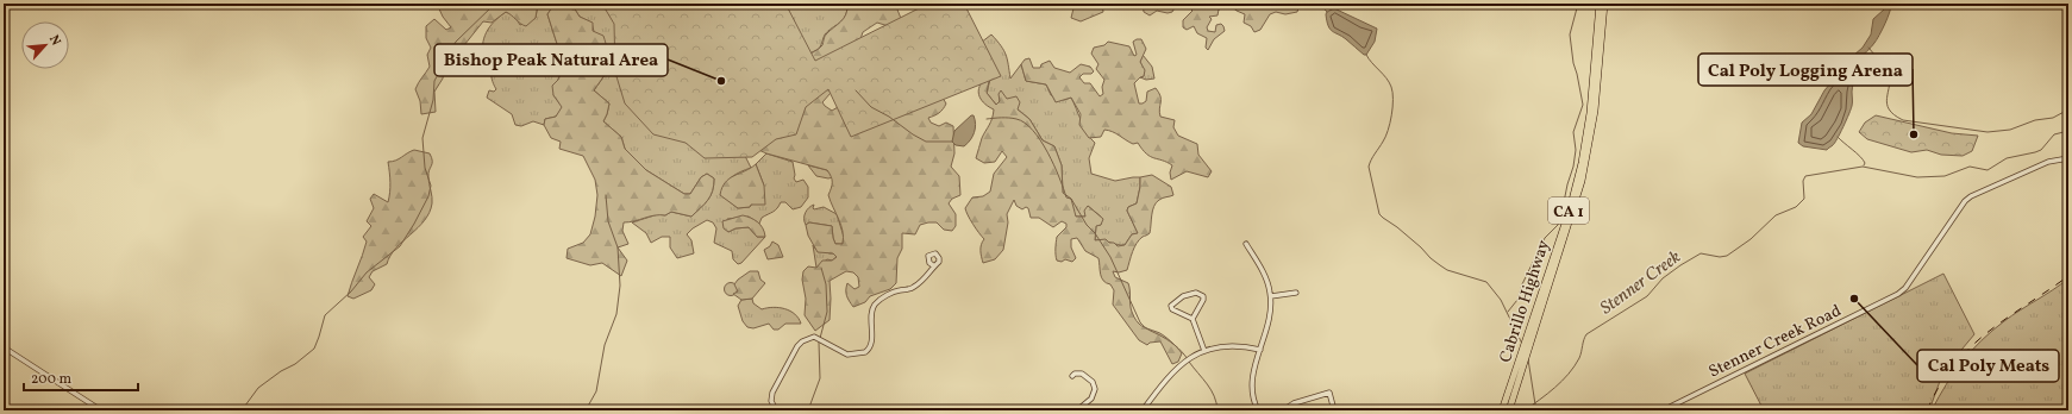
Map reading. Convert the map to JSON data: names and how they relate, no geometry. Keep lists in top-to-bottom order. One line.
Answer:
{"streets":{"highway":["CA 1","Cabrillo Highway"],"street":["Stenner Creek Road"]},"water":["Stenner Creek"],"places":["Bishop Peak Natural Area","Cal Poly Logging Arena","Cal Poly Meats"],"scale_bar":"200 m","north":"top right"}
